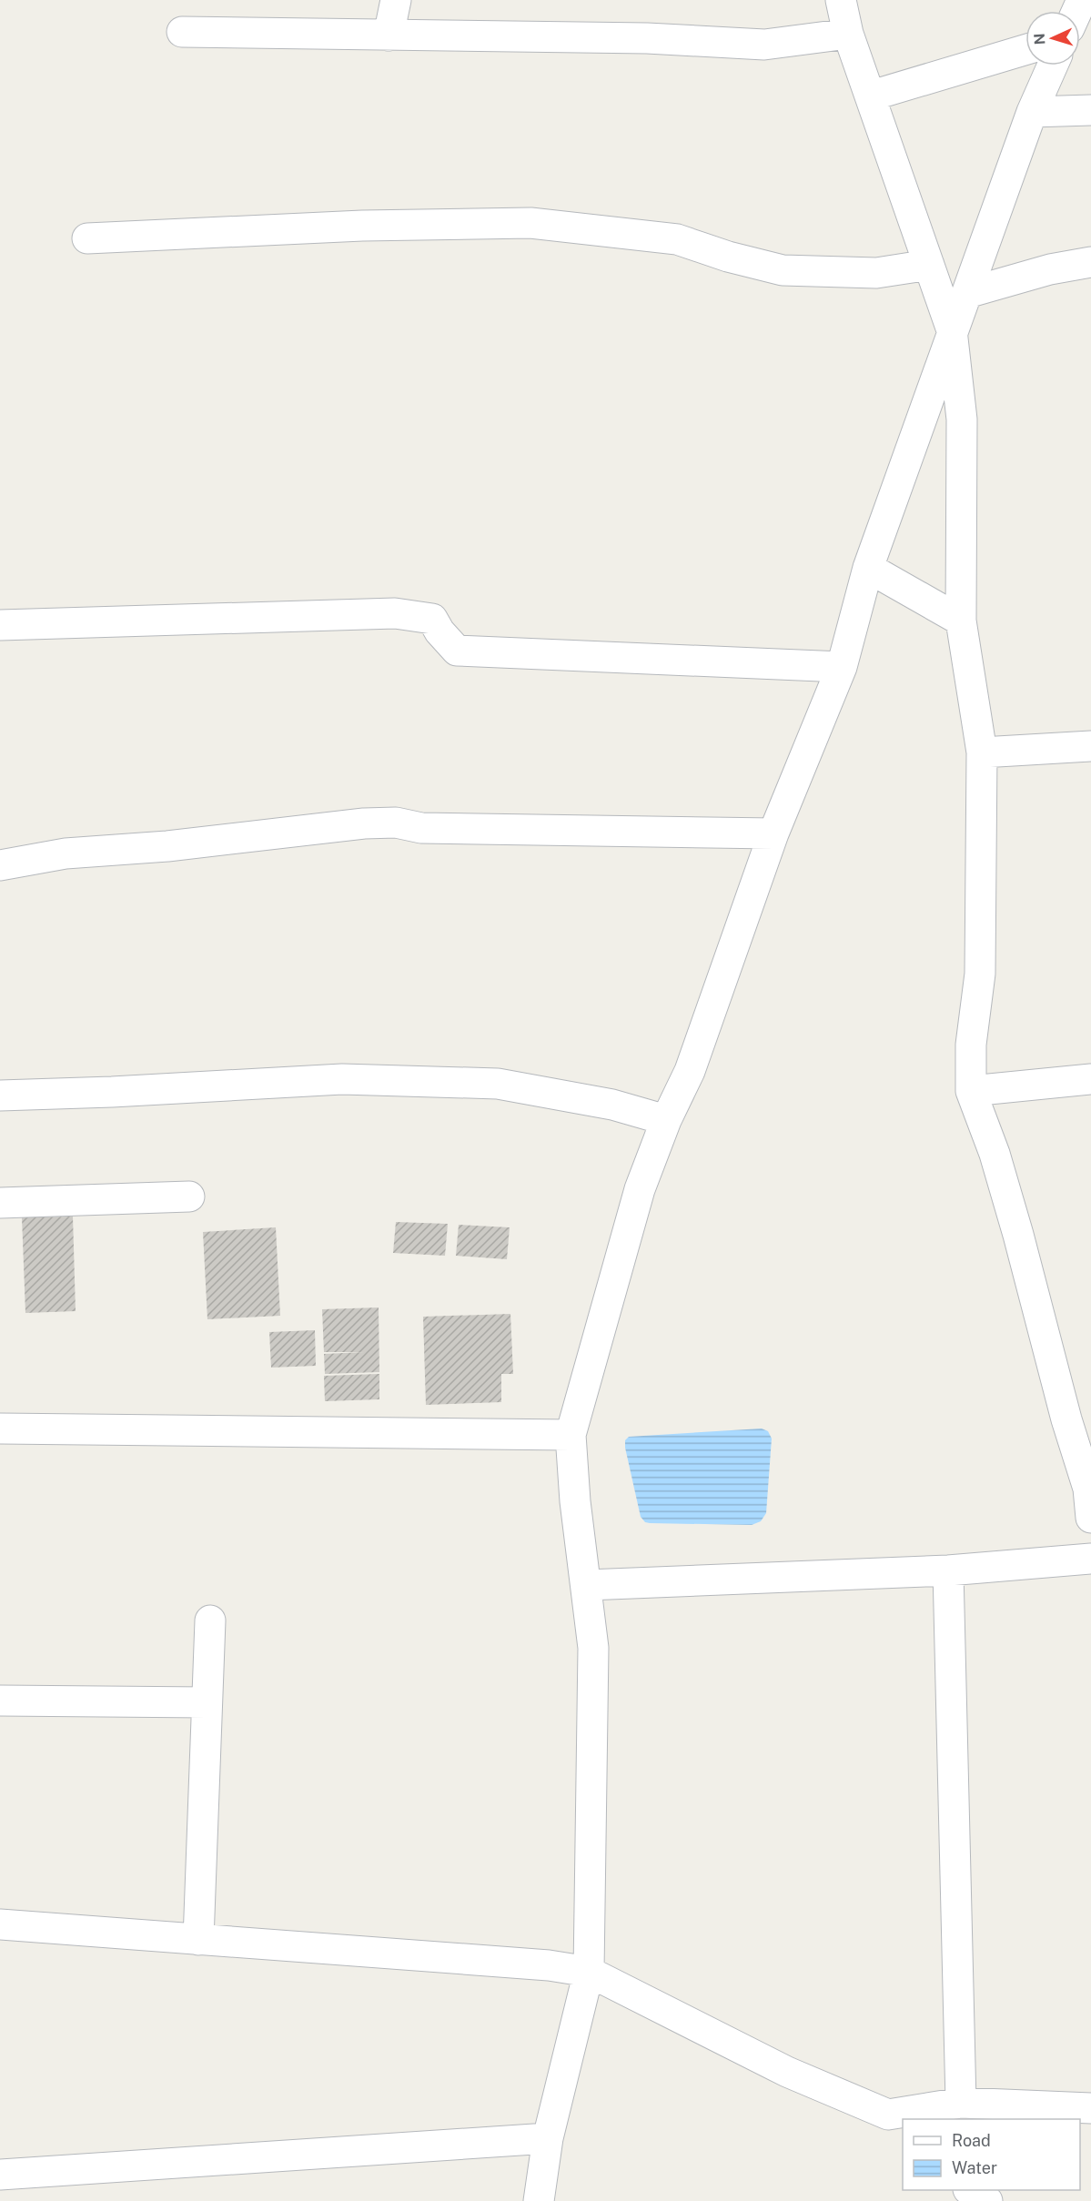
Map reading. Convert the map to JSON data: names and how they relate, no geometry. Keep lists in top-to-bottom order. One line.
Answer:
{"legend":["Road","Water"],"north":"left"}
